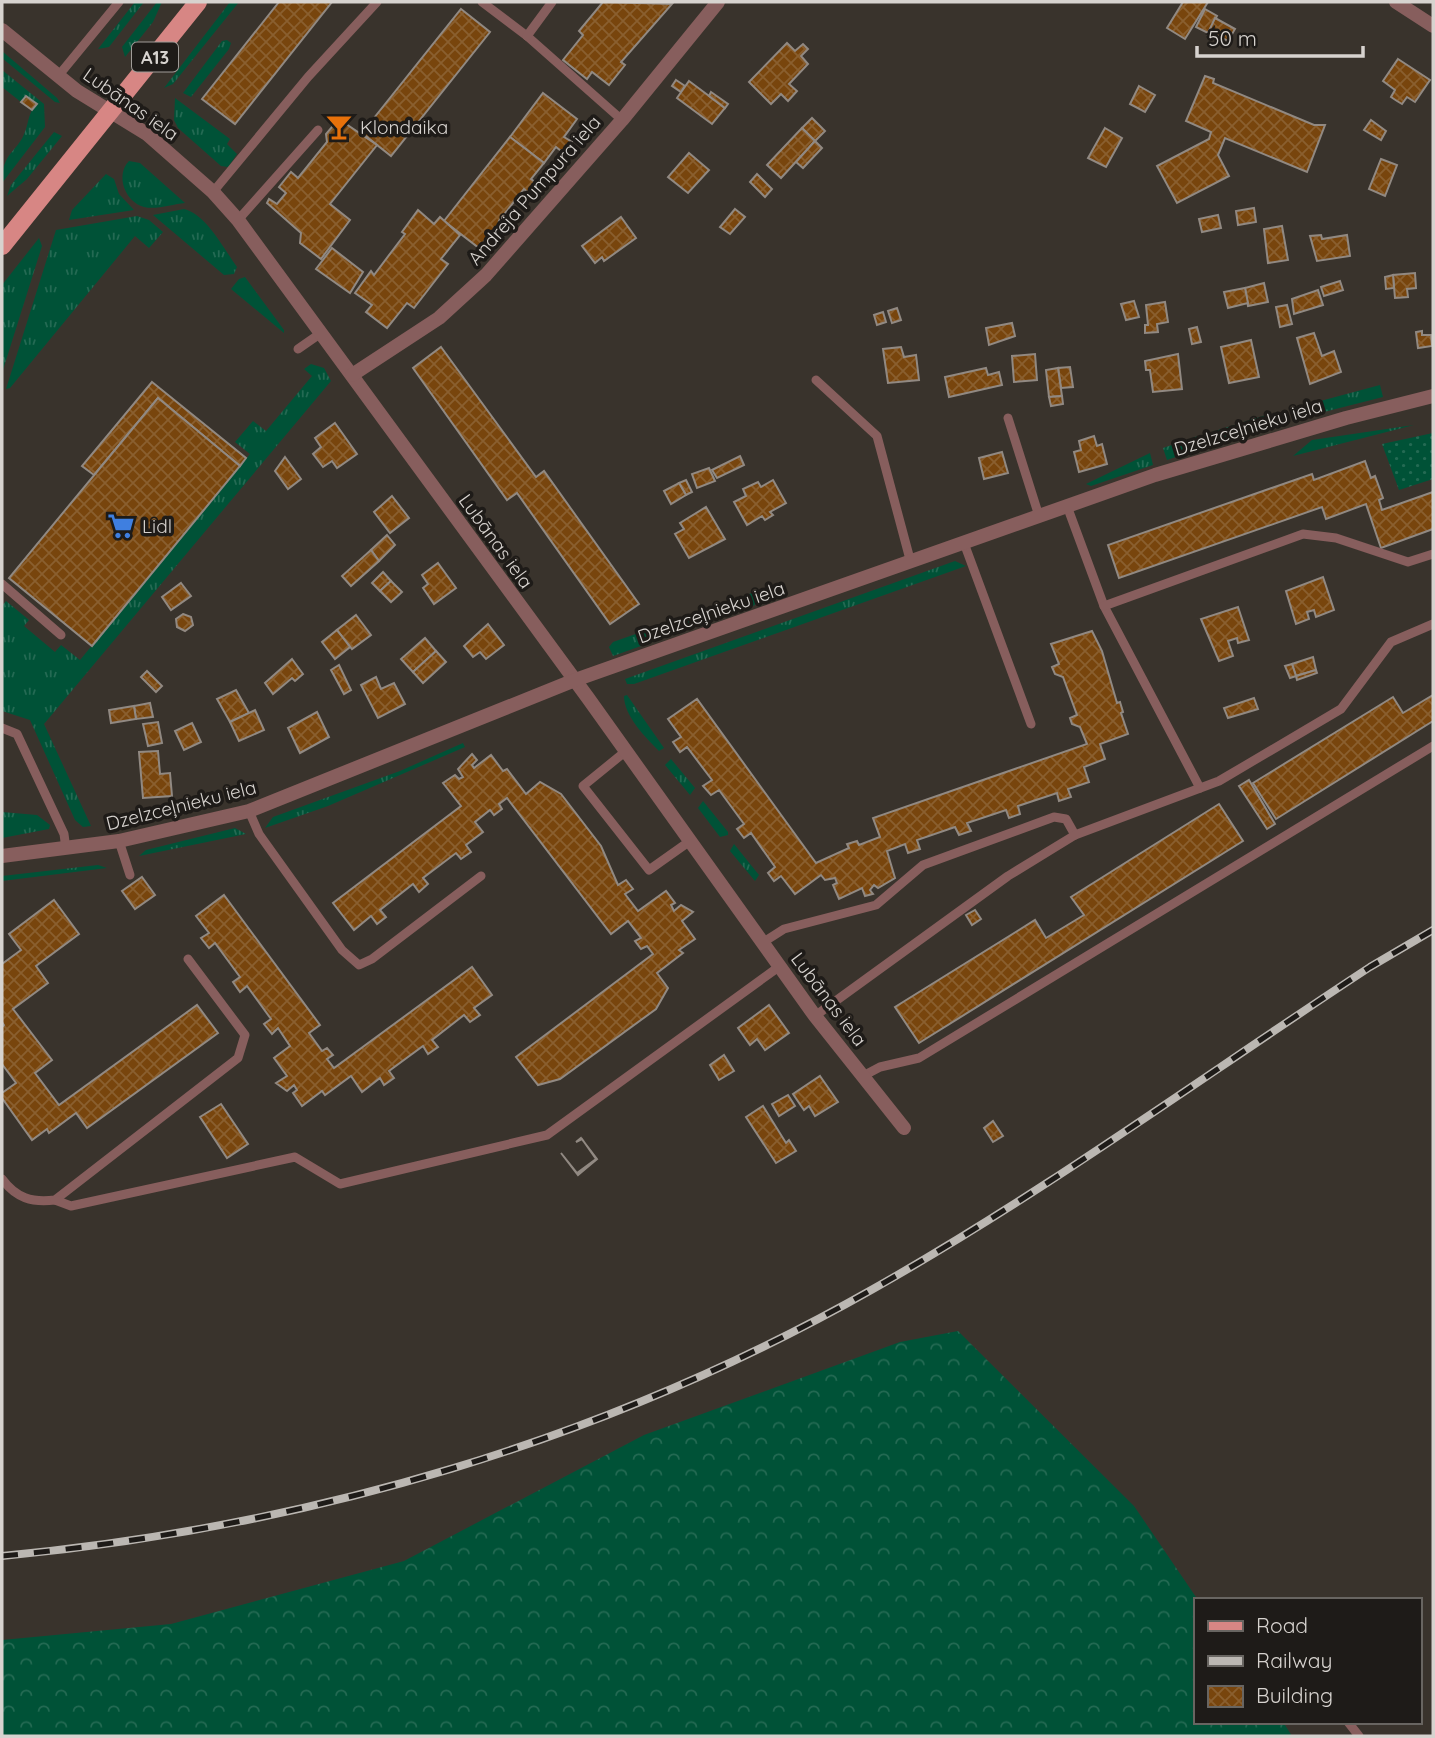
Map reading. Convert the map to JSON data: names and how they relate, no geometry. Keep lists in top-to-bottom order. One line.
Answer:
{"streets":{"main road":["A13"],"street":["Lubānas iela","Andreja Pumpura iela","Dzelzceļnieku iela"]},"crossings":[["A13","Lubānas iela"],["Lubānas iela","Andreja Pumpura iela"],["Lubānas iela","Dzelzceļnieku iela"]],"places":{"bar":["Klondaika"],"supermarket":["Lidl"]},"legend":["Road","Railway","Building"],"scale_bar":"50 m"}
